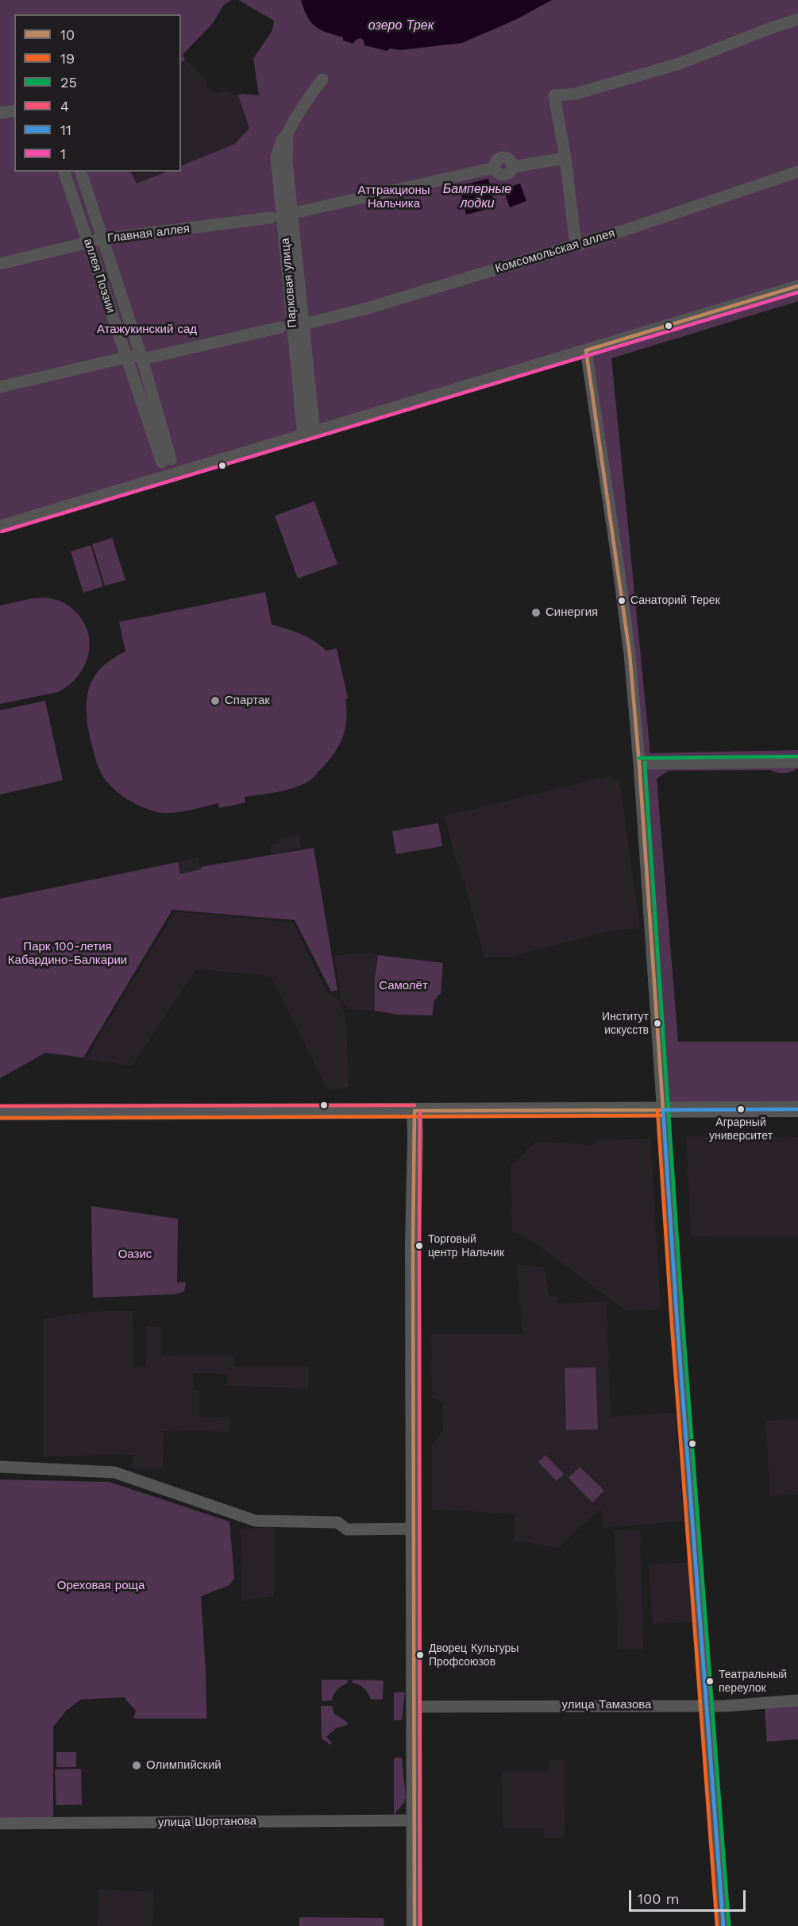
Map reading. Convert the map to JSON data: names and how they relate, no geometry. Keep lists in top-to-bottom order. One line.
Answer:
{"streets":{"street":["Главная аллея","Комсомольская аллея","аллея Поэзии","Парковая улица","улица Тамазова","улица Шортанова"]},"crossings":[["Главная аллея","аллея Поэзии"]],"water":["озеро Трек","Бамперные лодки"],"parks":["Аттракционы Нальчика","Атажукинский сад","Парк 100-летия Кабардино-Балкарии","Самолёт","Оазис","Ореховая роща"],"places":["Санаторий Терек","Синергия","Спартак","Институт искусств","Аграрный университет","Торговый центр Нальчик","Дворец Культуры Профсоюзов","Театральный переулок","Олимпийский"],"lines":["transit line 10","transit line 1","transit line 25","transit line 4","transit line 11","transit line 19"],"legend":["10","19","25","4","11","1"],"scale_bar":"100 m"}
